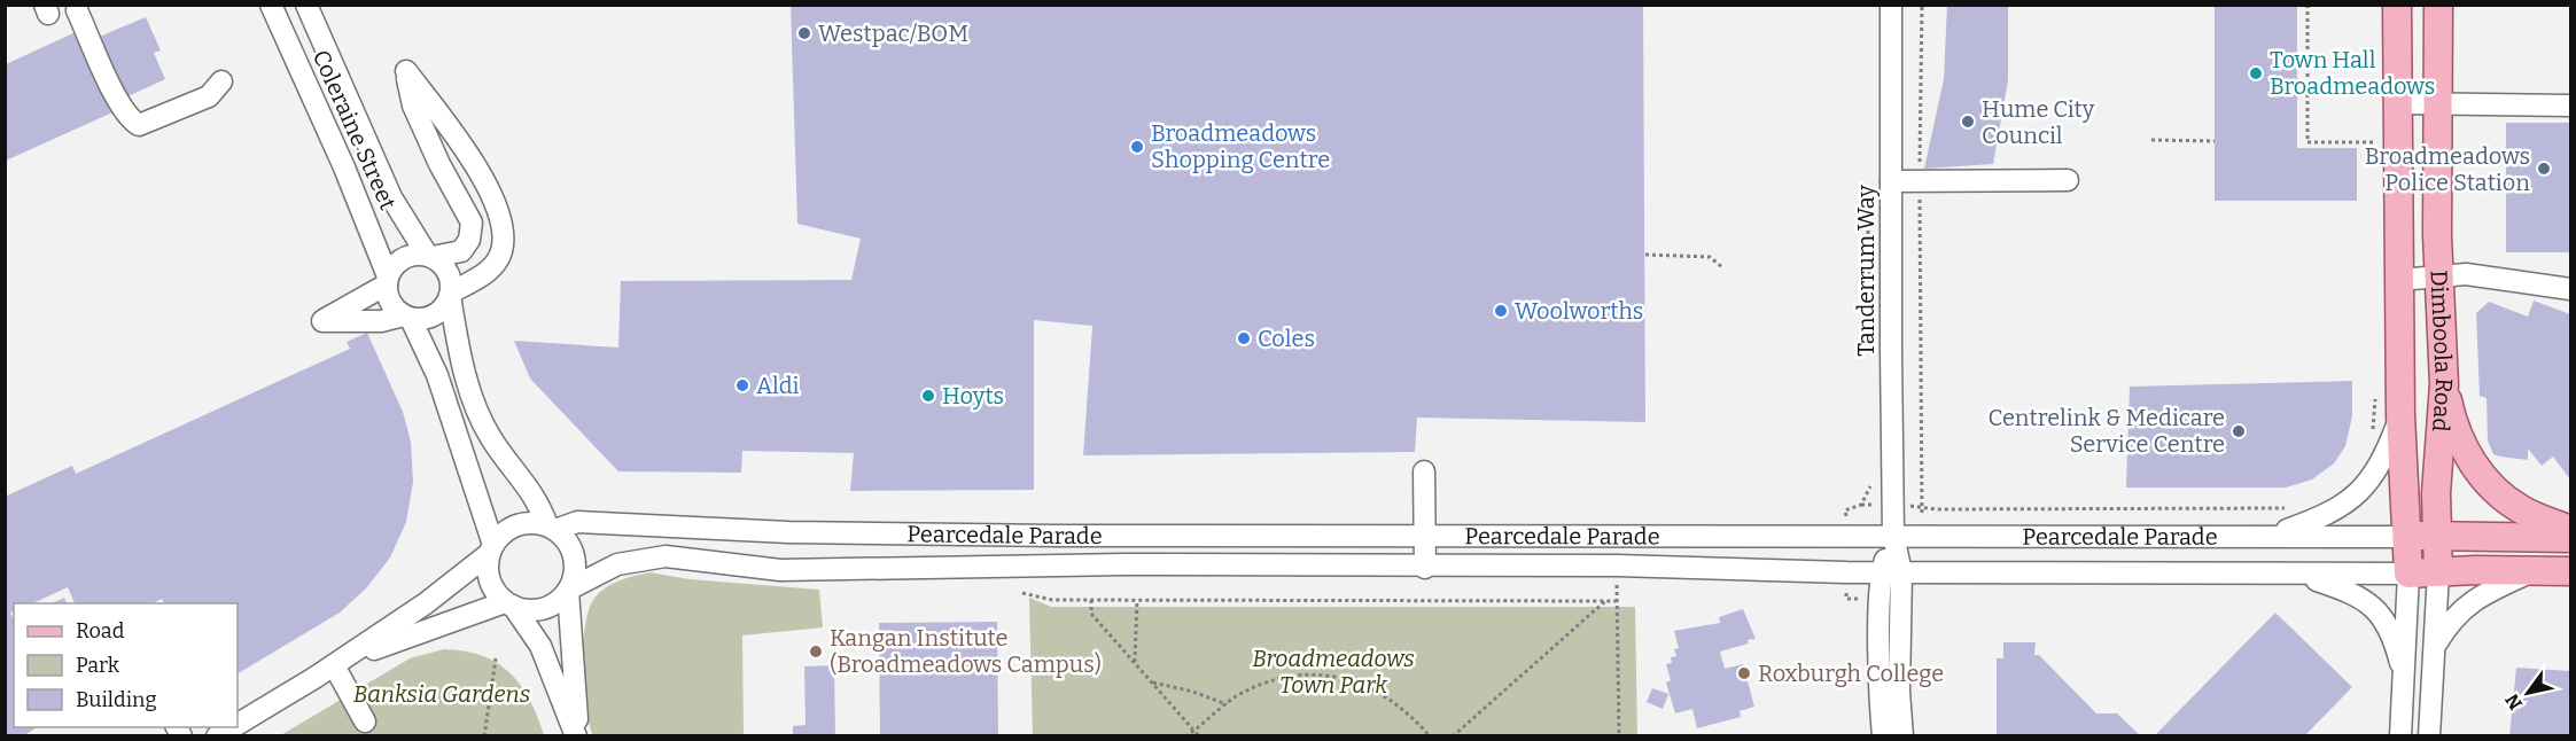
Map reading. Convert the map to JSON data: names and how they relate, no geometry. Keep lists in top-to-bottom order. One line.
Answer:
{"streets":{"main road":["Dimboola Road","Pearcedale Parade"],"street":["Coleraine Street","Tanderrum Way"]},"crossings":[["Tanderrum Way","Pearcedale Parade"],["Dimboola Road","Pearcedale Parade"]],"parks":["Broadmeadows Town Park","Banksia Gardens"],"places":["Westpac/BOM","Town Hall Broadmeadows","Hume City Council","Broadmeadows Shopping Centre","Broadmeadows Police Station","Woolworths","Coles","Aldi","Hoyts","Centrelink & Medicare Service Centre","Kangan Institute (Broadmeadows Campus)","Roxburgh College"],"legend":["Road","Park","Building"],"north":"bottom left"}
